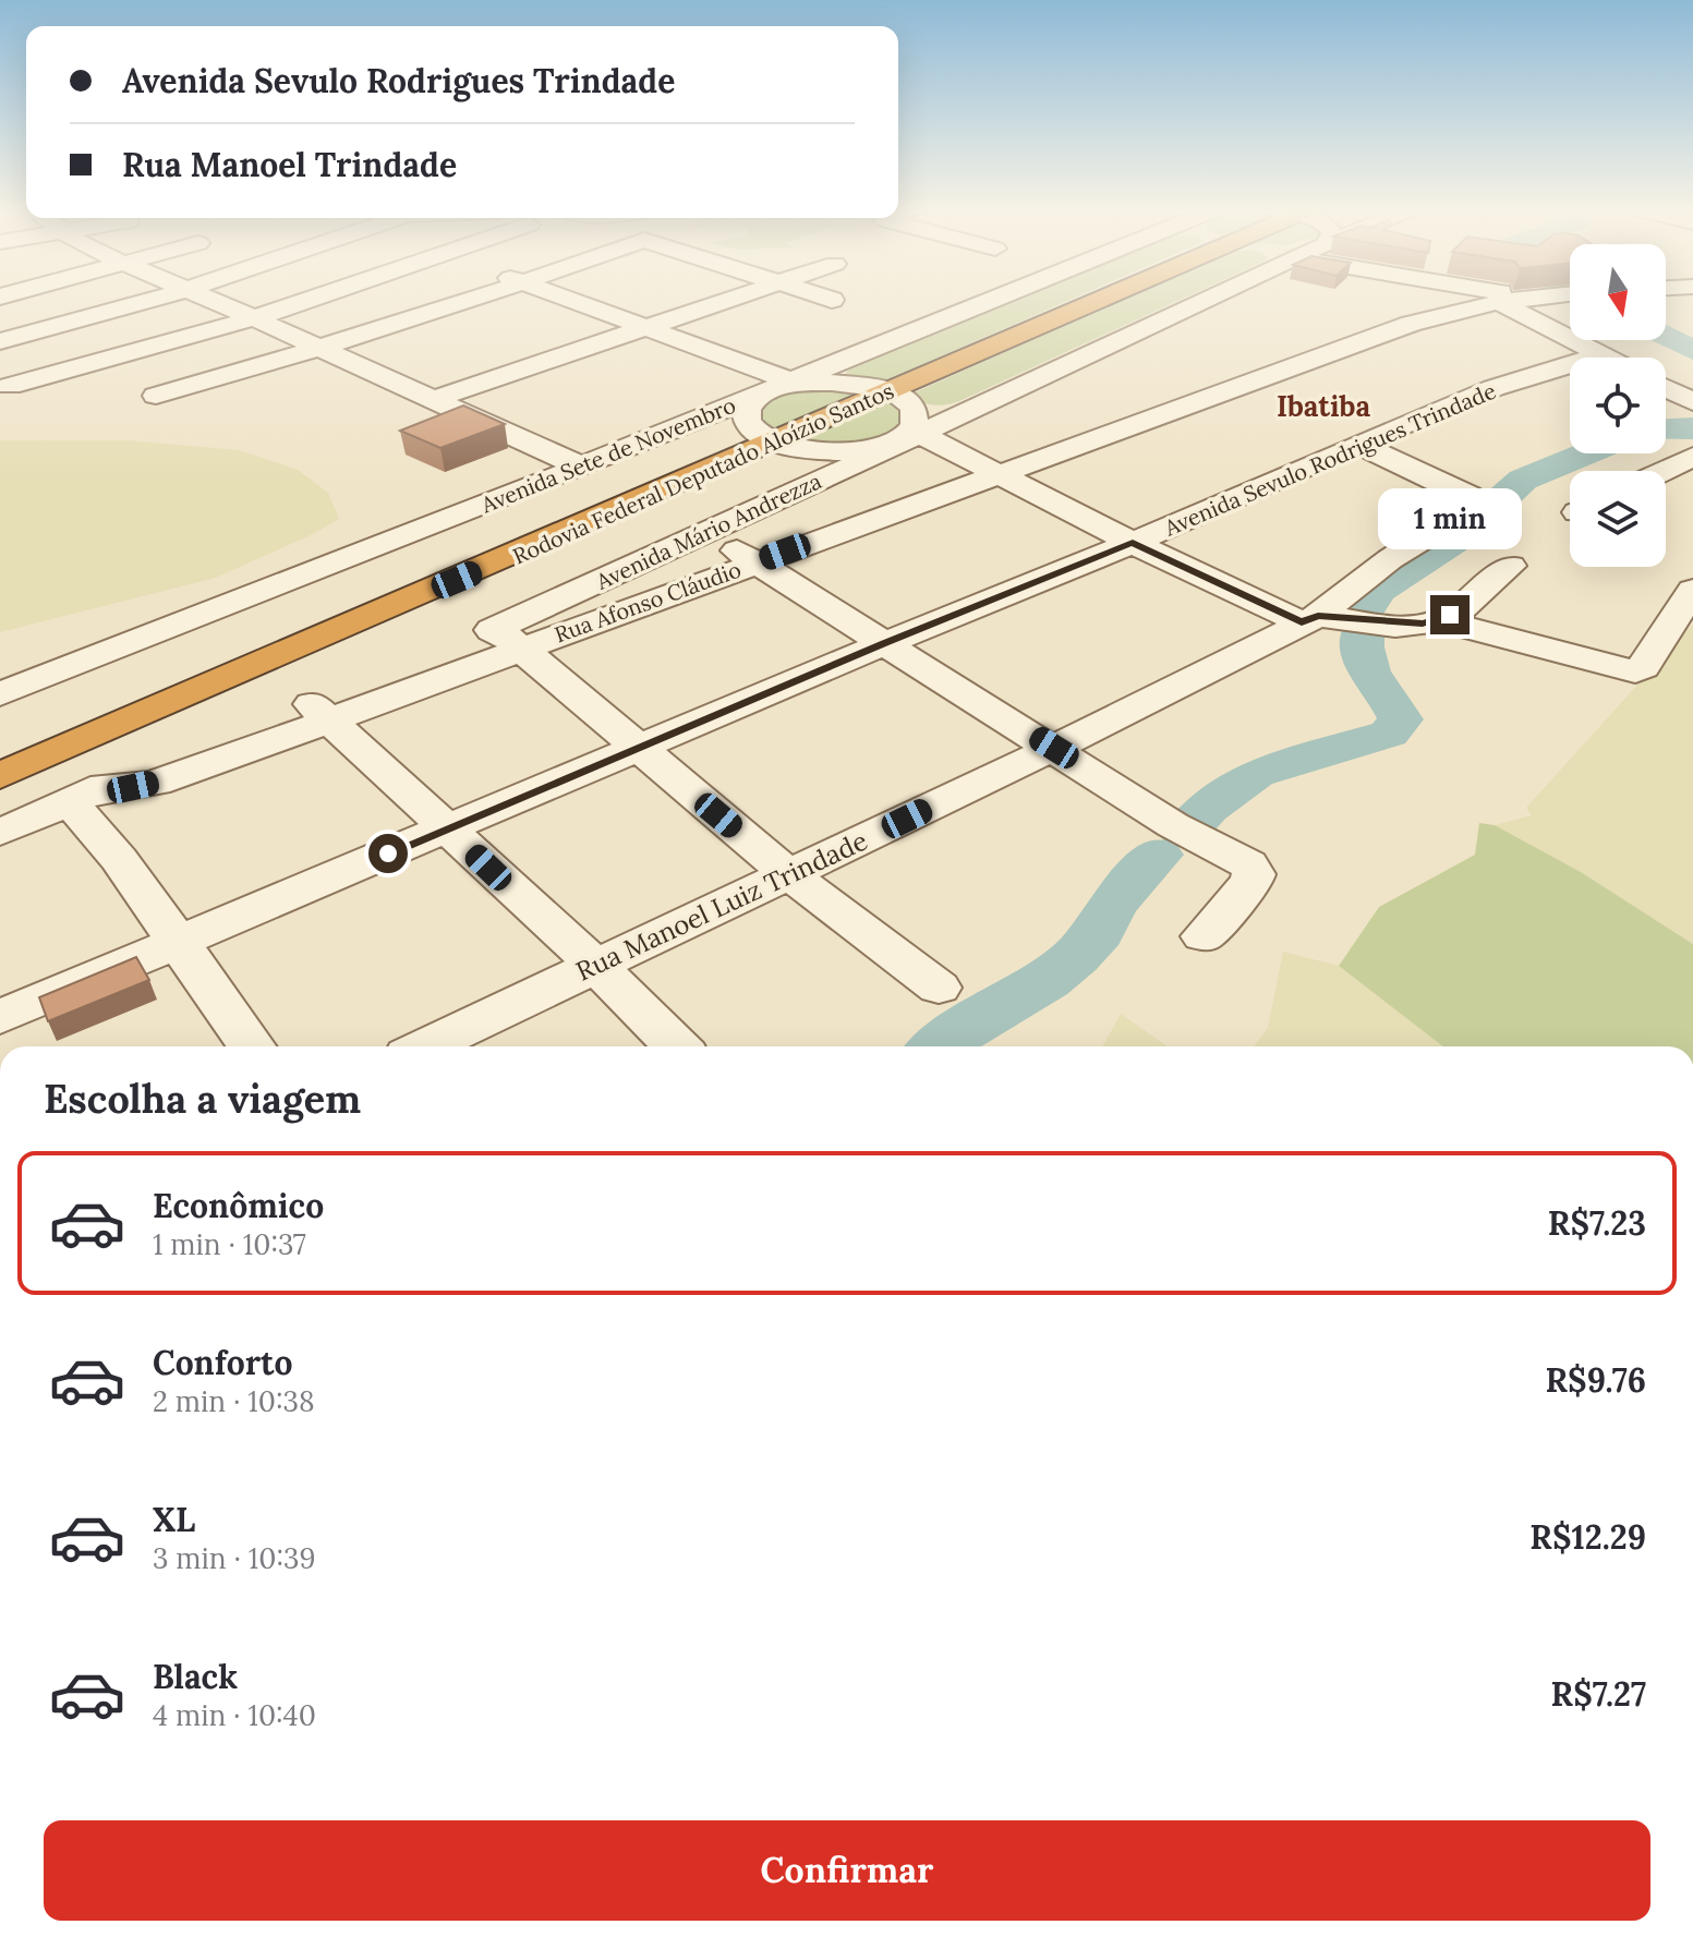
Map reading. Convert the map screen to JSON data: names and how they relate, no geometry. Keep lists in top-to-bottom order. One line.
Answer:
{"streets":{"highway":["Rodovia Federal Deputado Aloízio Santos"],"street":["Avenida Sete de Novembro","Avenida Sevulo Rodrigues Trindade","Avenida Mário Andrezza","Rua Afonso Cláudio","Rua Manoel Luiz Trindade"]},"crossings":[["Avenida Sevulo Rodrigues Trindade","Rua Manoel Luiz Trindade"],["Rodovia Federal Deputado Aloízio Santos","Avenida Mário Andrezza"],["Avenida Mário Andrezza","Rua Afonso Cláudio"]],"districts":["Ibatiba"],"north":"bottom","page":{"banner":["Avenida Sevulo Rodrigues Trindade","Rua Manoel Trindade"],"bubble":"1 min","heading":"Escolha a viagem","list":[{"name":"Econômico","note":"1 min · 10:37","value":"R$7.23"},{"name":"Conforto","note":"2 min · 10:38","value":"R$9.76"},{"name":"XL","note":"3 min · 10:39","value":"R$12.29"},{"name":"Black","note":"4 min · 10:40","value":"R$7.27"}],"buttons":"Confirmar"}}
